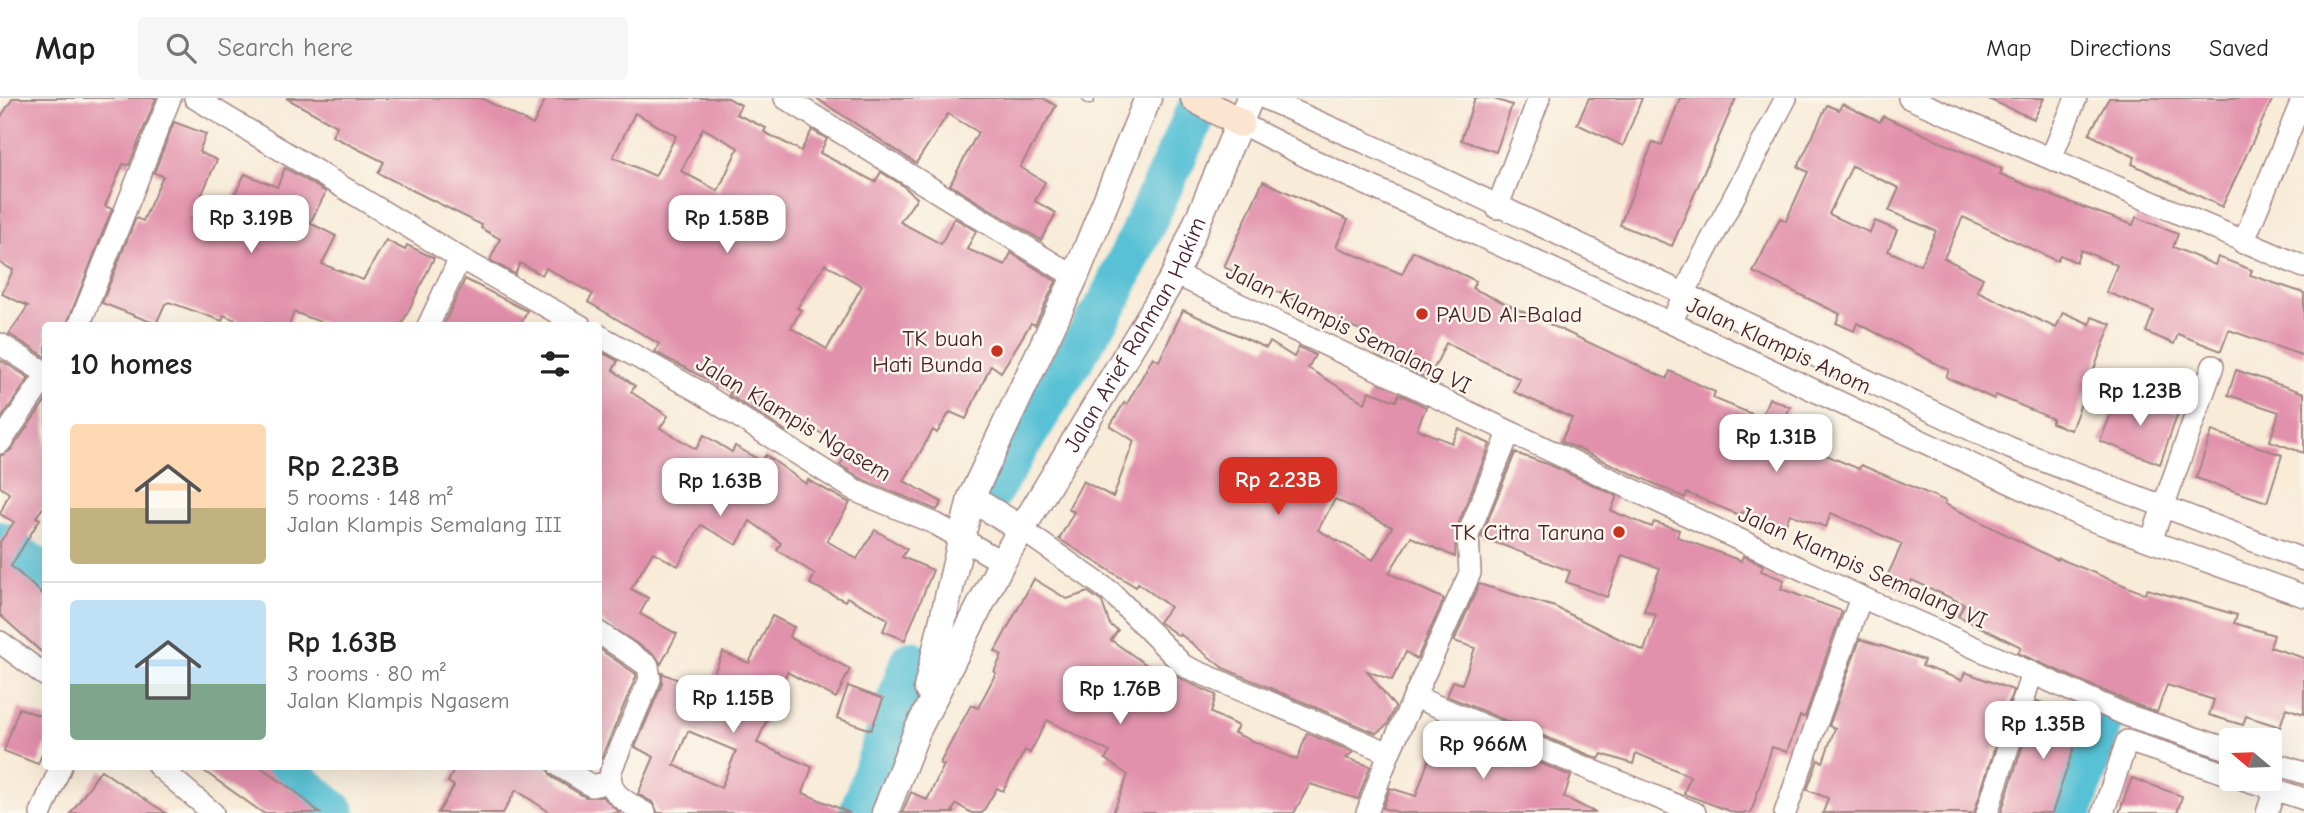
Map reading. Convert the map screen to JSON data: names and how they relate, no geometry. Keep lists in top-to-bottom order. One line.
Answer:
{"streets":{"street":["Jalan Klampis Semalang VI","Jalan Arief Rahman Hakim","Jalan Klampis Anom","Jalan Klampis Ngasem"]},"crossings":[["Jalan Klampis Semalang VI","Jalan Arief Rahman Hakim"],["Jalan Arief Rahman Hakim","Jalan Klampis Anom"],["Jalan Arief Rahman Hakim","Jalan Klampis Ngasem"]],"places":["PAUD Al-Balad","TK buah Hati Bunda","TK Citra Taruna"],"north":"left","page":{"header":"Map","search":"Search here","nav":["Map","Directions","Saved"],"price":["Rp 3.19B","Rp 1.58B","Rp 1.23B","Rp 1.31B","Rp 2.23B","Rp 1.63B","Rp 1.76B","Rp 1.15B","Rp 1.35B","Rp 966M"],"heading":"10 homes","list":[{"name":"Rp 2.23B","note":"5 rooms · 148 m² · Jalan Klampis Semalang III"},{"name":"Rp 1.63B","note":"3 rooms · 80 m² · Jalan Klampis Ngasem"}]}}
